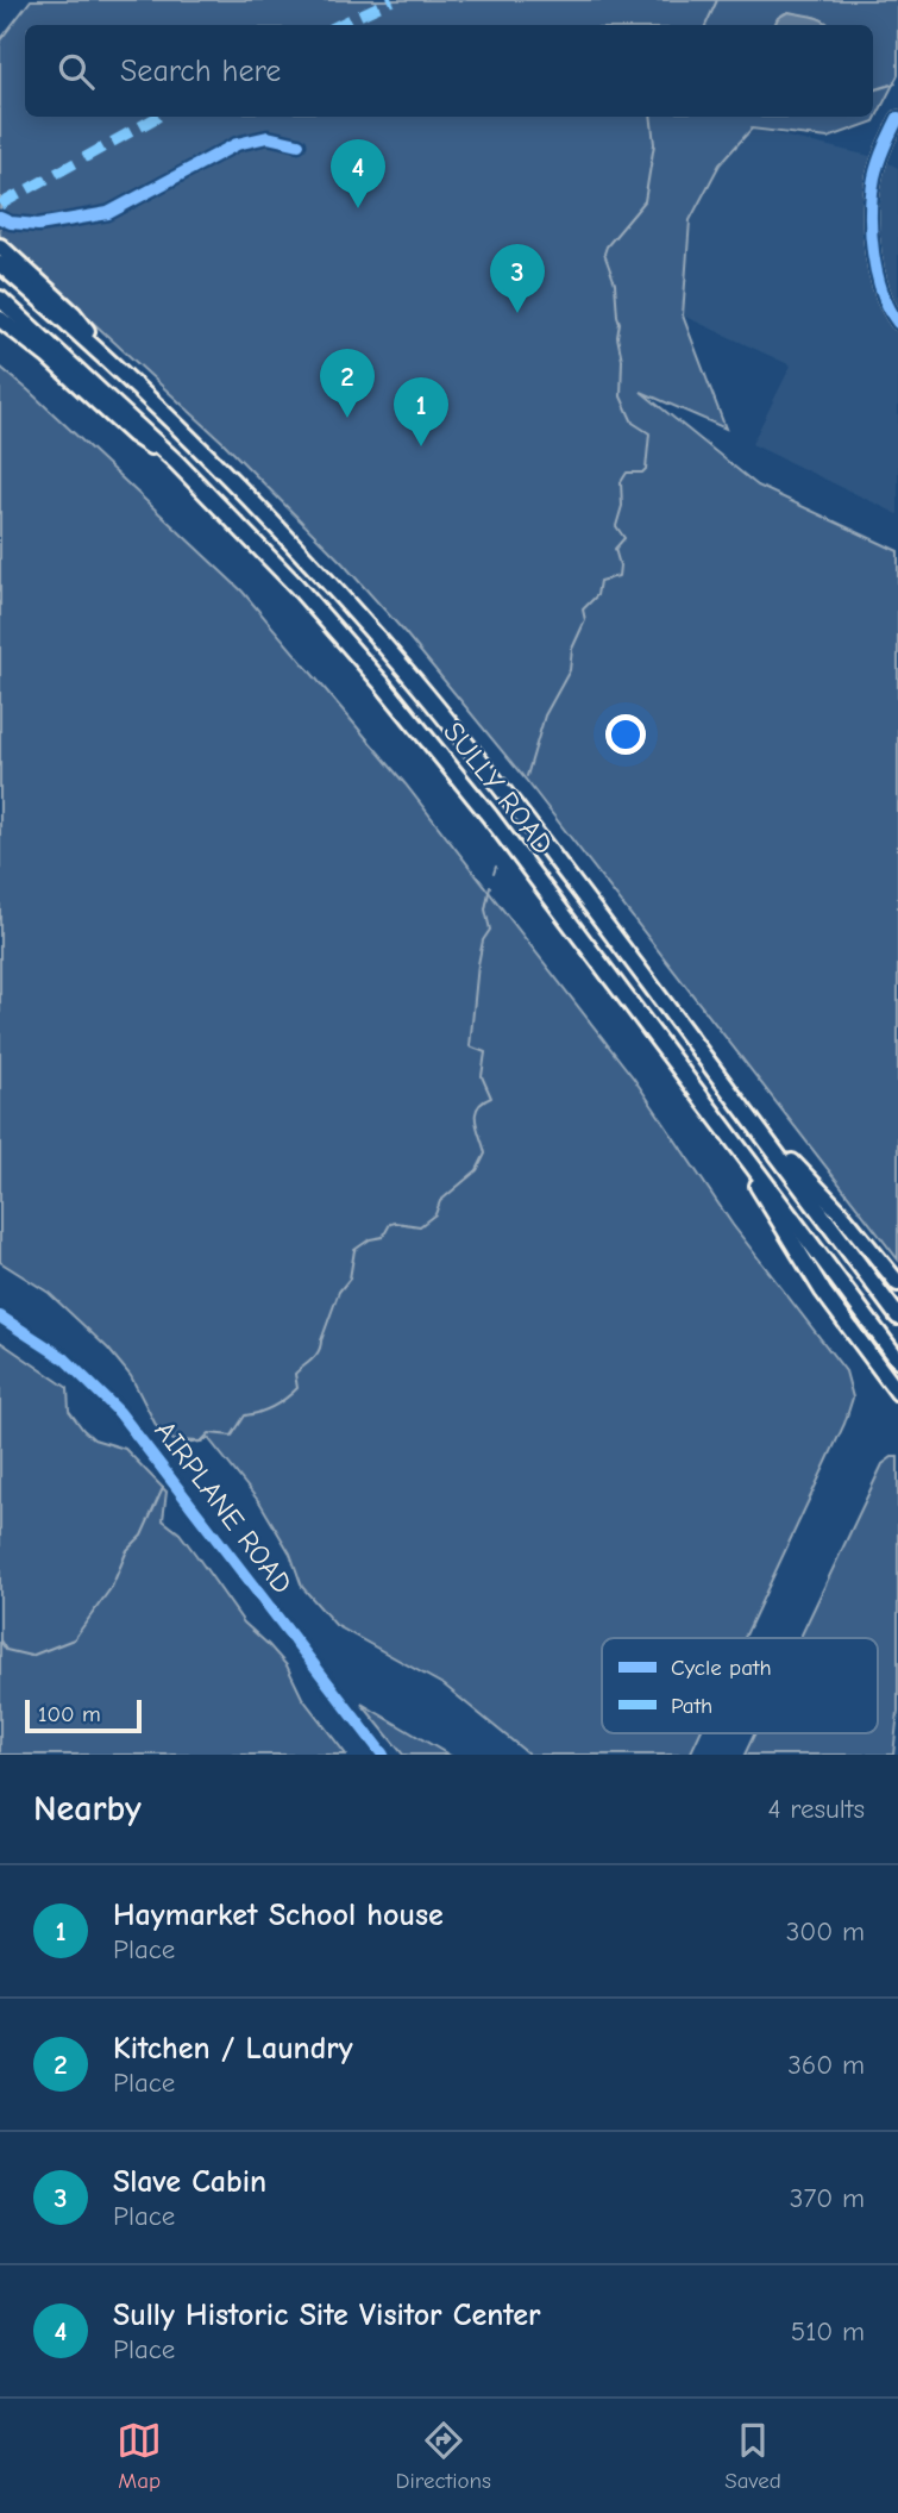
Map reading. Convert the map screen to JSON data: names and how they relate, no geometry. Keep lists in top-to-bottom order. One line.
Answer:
{"streets":{"highway":["SULLY ROAD"],"street":["AIRPLANE ROAD"]},"legend":["Cycle path","Path"],"scale_bar":"100 m","page":{"search":"Search here","pins":["4","3","2","1"],"scale":"100 m","heading":["Nearby","4 results"],"list":[{"mark":"1","name":"Haymarket School house","note":"Place","value":"300 m"},{"mark":"2","name":"Kitchen / Laundry","note":"Place","value":"360 m"},{"mark":"3","name":"Slave Cabin","note":"Place","value":"370 m"},{"mark":"4","name":"Sully Historic Site Visitor Center","note":"Place","value":"510 m"}],"nav":["Map","Directions","Saved"]}}
